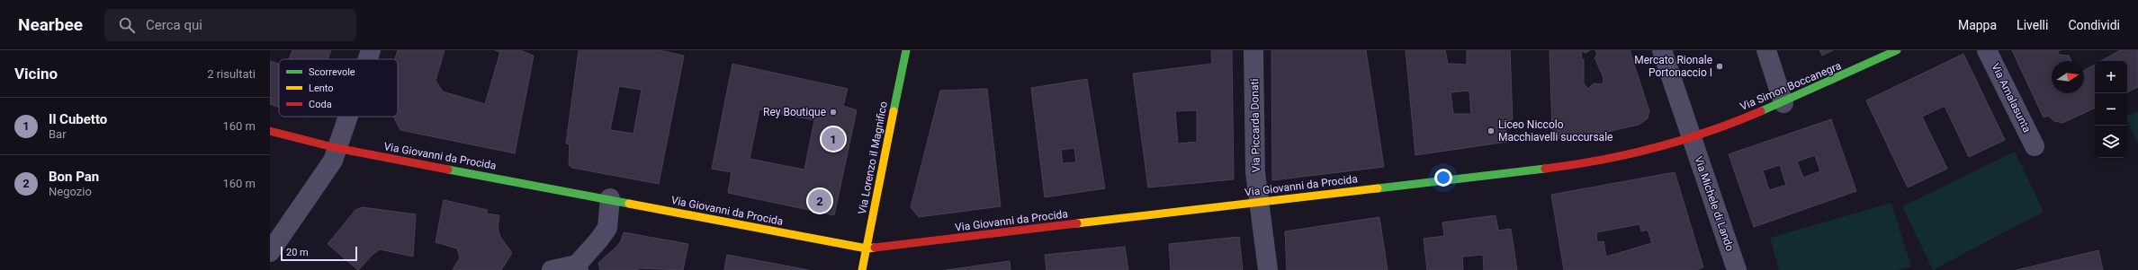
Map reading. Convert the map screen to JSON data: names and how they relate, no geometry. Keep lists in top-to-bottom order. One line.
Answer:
{"streets":{"street":["Via Simon Boccanegra","Via Amalasunta","Via Piccarda Donati","Via Giovanni da Procida","Via Lorenzo il Magnifico","Via Michele di Lando"]},"crossings":[["Via Simon Boccanegra","Via Giovanni da Procida"],["Via Simon Boccanegra","Via Michele di Lando"],["Via Piccarda Donati","Via Giovanni da Procida"],["Via Giovanni da Procida","Via Lorenzo il Magnifico"],["Via Giovanni da Procida","Via Michele di Lando"]],"places":["Mercato Rionale Portonaccio I","Rey Boutique","Liceo Niccolo Macchiavelli succursale"],"legend":["Scorrevole","Lento","Coda"],"scale_bar":"20 m","north":"right","page":{"header":"Nearbee","search":"Cerca qui","nav":["Mappa","Livelli","Condividi"],"heading":["Vicino","2 risultati"],"map_buttons":["+","−"],"list":[{"mark":"1","name":"Il Cubetto","note":"Bar","value":"160 m"},{"mark":"2","name":"Bon Pan","note":"Negozio","value":"160 m"}],"pins":["1","2"],"scale":"20 m"}}
